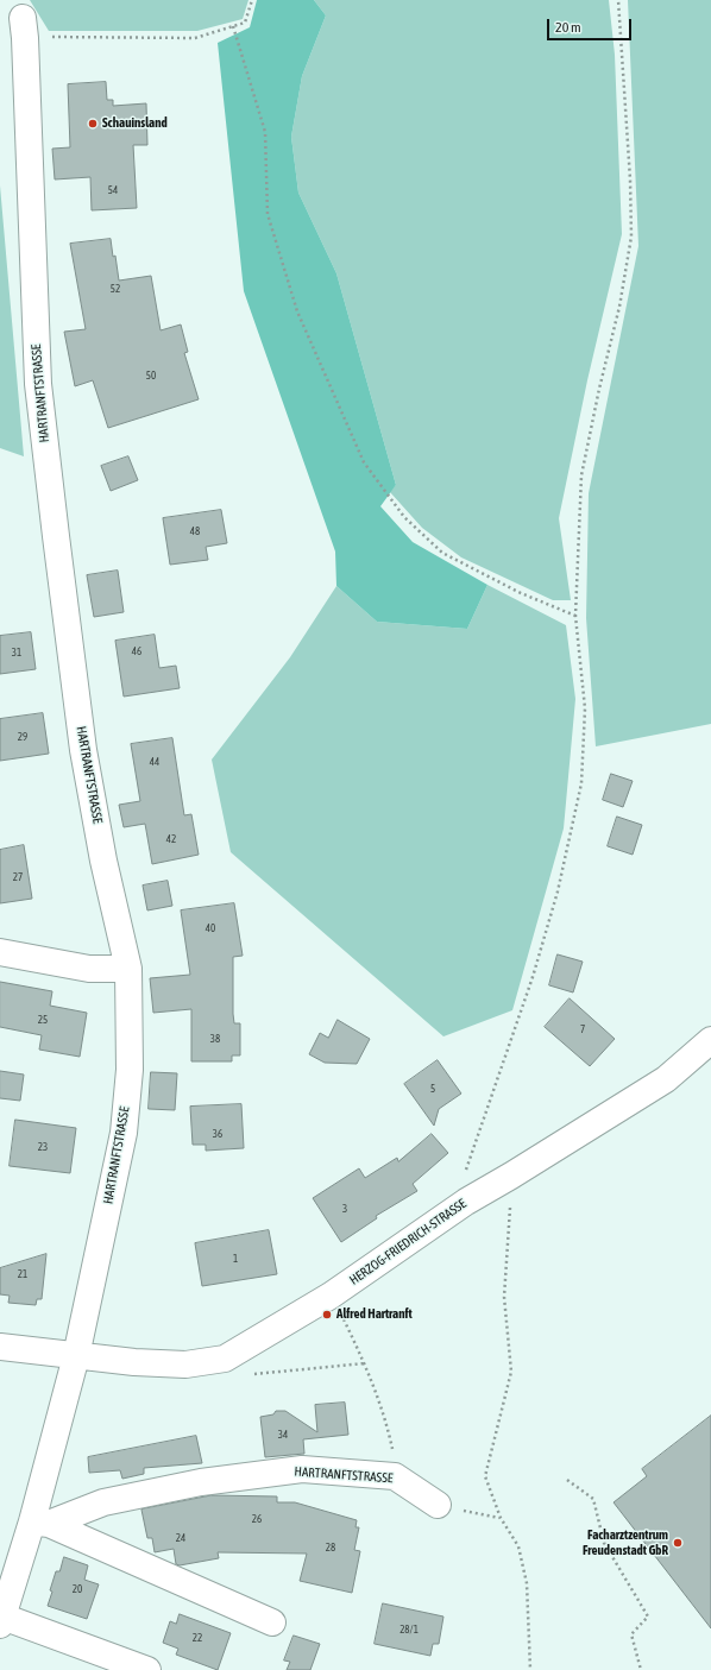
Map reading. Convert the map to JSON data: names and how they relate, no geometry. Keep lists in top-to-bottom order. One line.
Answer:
{"streets":{"street":["HARTRANFTSTRASSE","HERZOG-FRIEDRICH-STRASSE"]},"crossings":[["HARTRANFTSTRASSE","HERZOG-FRIEDRICH-STRASSE"]],"places":["Schauinsland","Alfred Hartranft","Facharztzentrum Freudenstadt GbR"],"house_numbers":["54","52","50","48","46","31","29","44","42","27","40","25","7","38","5","36","23","3","1","21","34","26","24","28","20","28/1","22"],"scale_bar":"20 m"}
